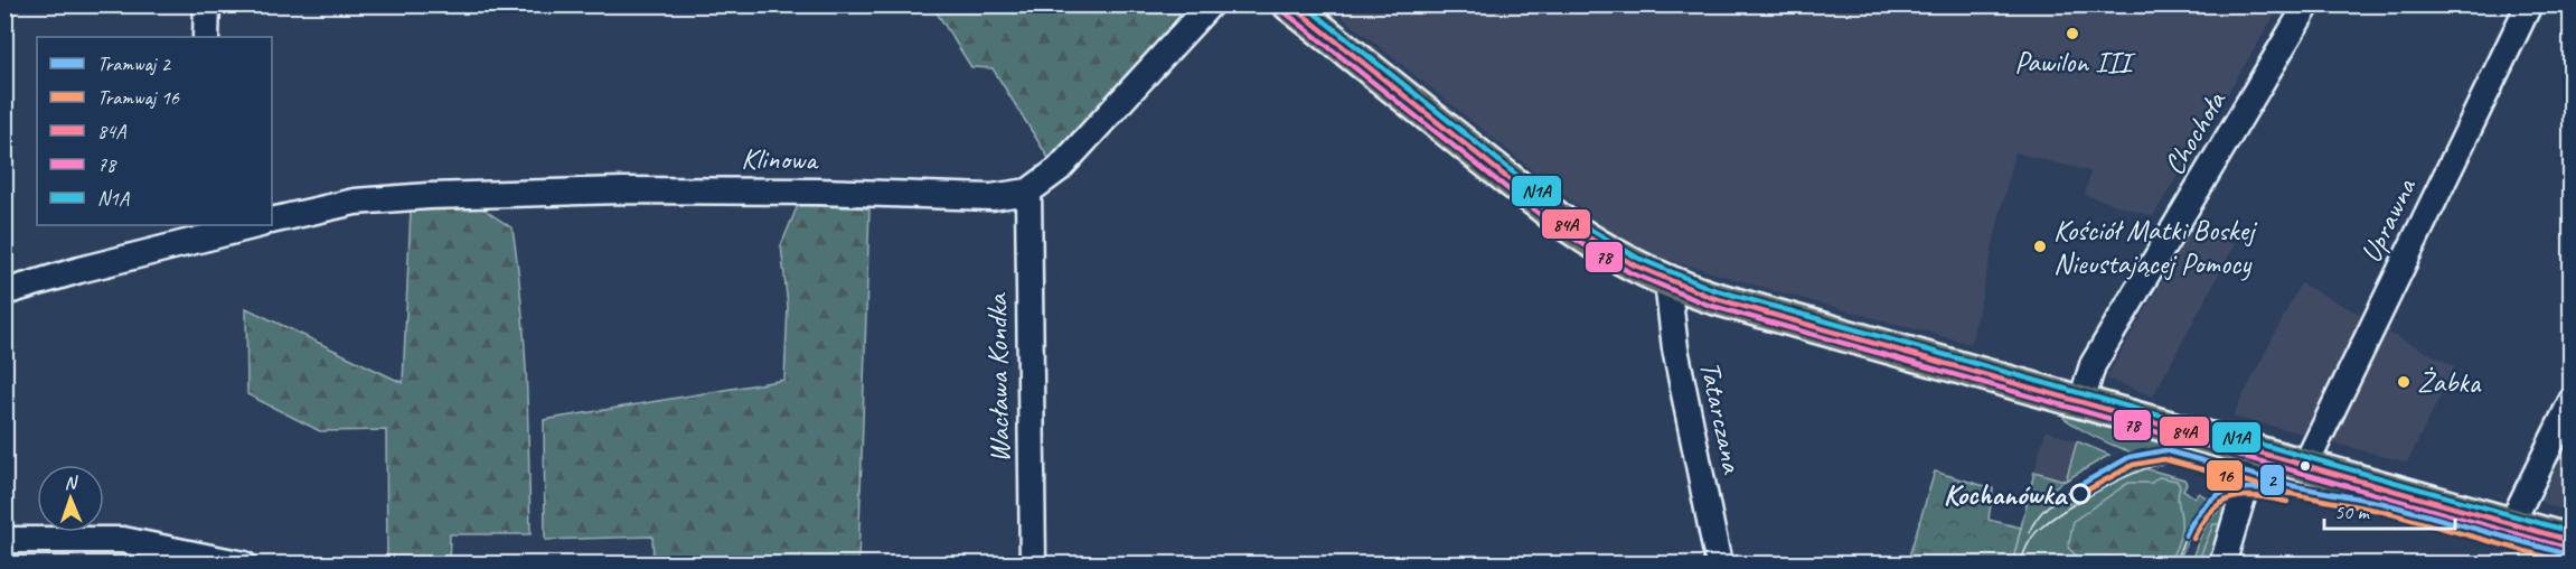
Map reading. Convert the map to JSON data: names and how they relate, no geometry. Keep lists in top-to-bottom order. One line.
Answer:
{"streets":{"street":["Chochoła","Klinowa","Uprawna","Wacława Kondka","Tatarczana"]},"crossings":[["Klinowa","Wacława Kondka"]],"places":["Pawilon III","Kościół Matki Boskej Nieustającej Pomocy","Żabka","Kochanówka"],"lines":["transit line 84A","transit line N1A","transit line 78","tram line 2","tram line 16"],"legend":["Tramwaj 2","Tramwaj 16","84A","78","N1A"],"scale_bar":"50 m","north":"top"}
